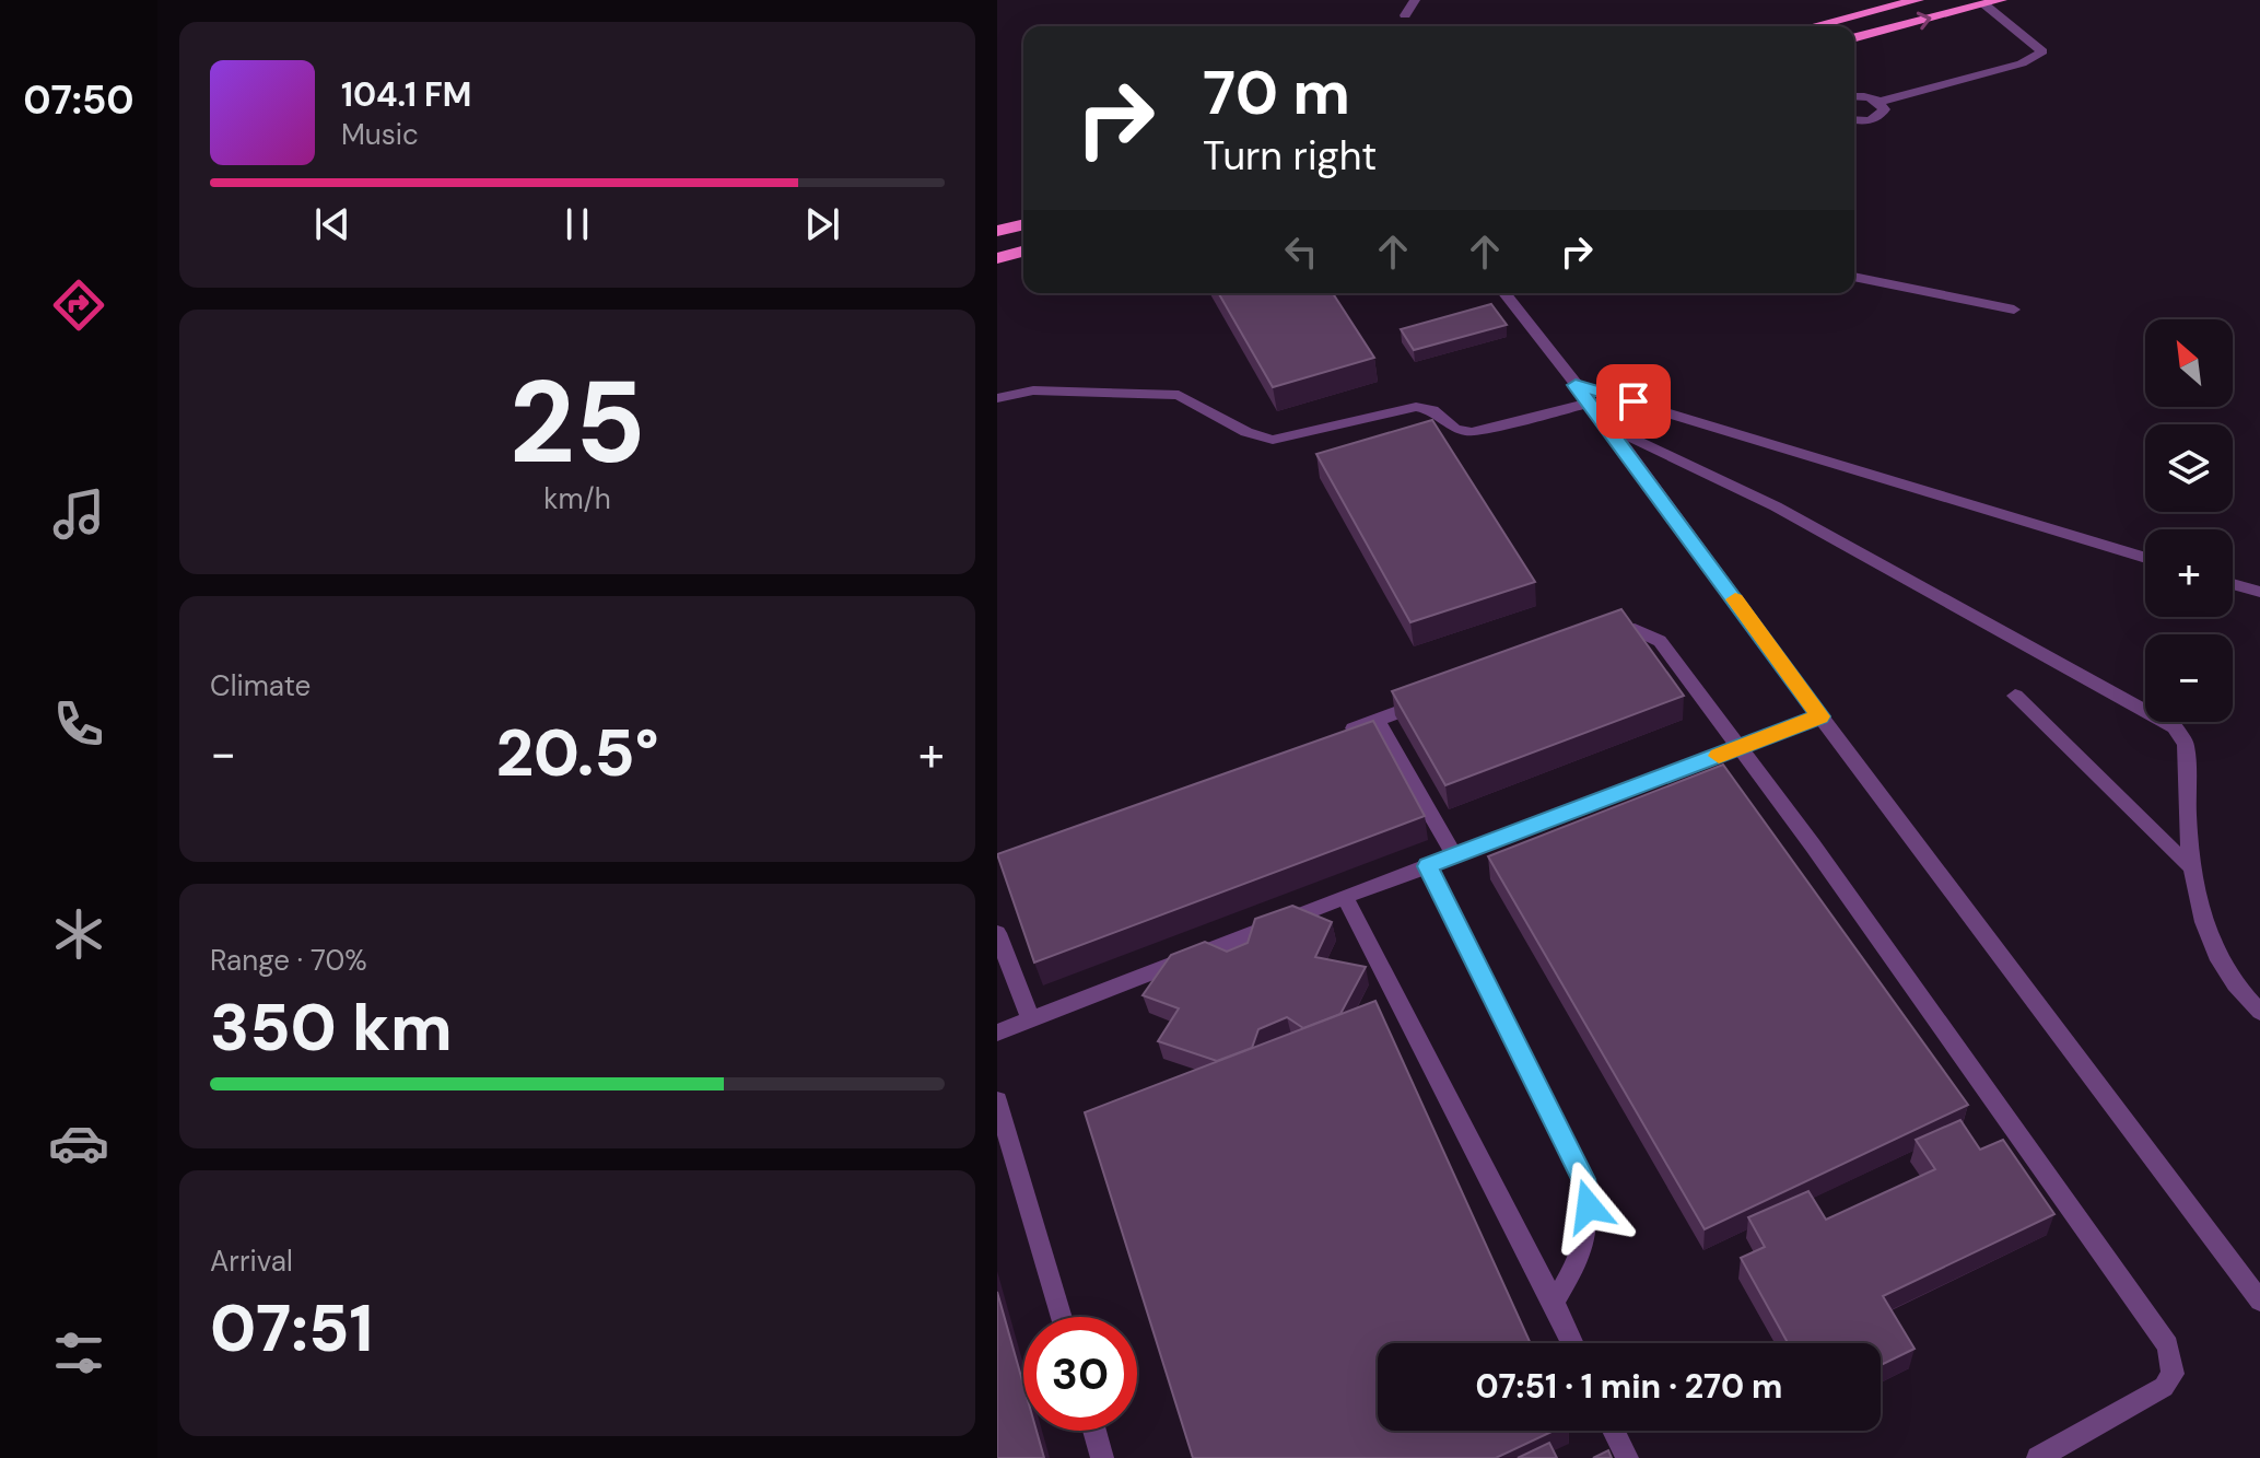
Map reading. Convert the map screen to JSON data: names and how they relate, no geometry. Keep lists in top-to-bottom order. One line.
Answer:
{"north":"top left","page":{"tabs":"07:50","turn":["70 m","Turn right"],"song":["104.1 FM","Music"],"tile":[["25","km/h"],"Climate",["Range · 70%","350 km"],["Arrival","07:51"]],"map_buttons":["+","−"],"heat":["−","20.5°","+"],"limit":"30","trip":"07:51 · 1 min · 270 m"}}
